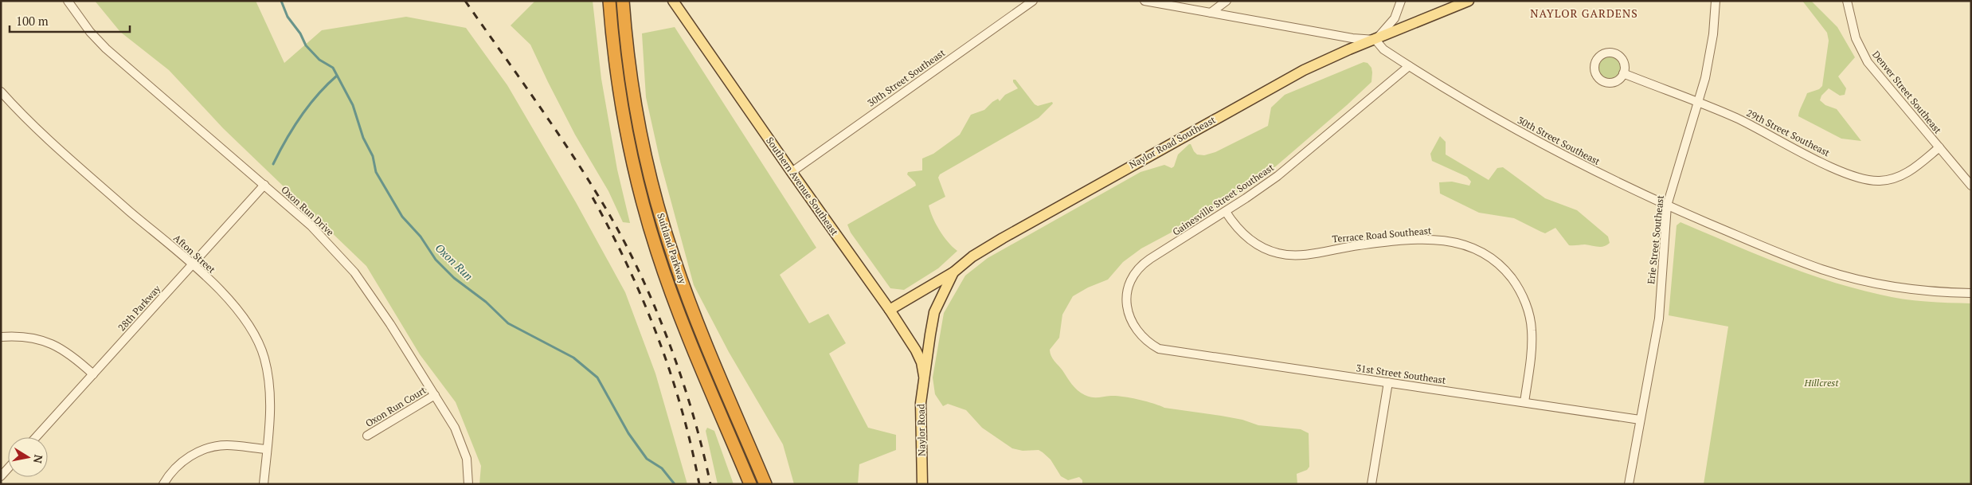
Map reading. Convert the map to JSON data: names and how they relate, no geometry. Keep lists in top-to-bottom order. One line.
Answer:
{"streets":{"highway":["Suitland Parkway"],"main road":["Naylor Road Southeast","Southern Avenue Southeast","Naylor Road"],"street":["30th Street Southeast","Denver Street Southeast","29th Street Southeast","Gainesville Street Southeast","Oxon Run Drive","Terrace Road Southeast","Erie Street Southeast","Afton Street","28th Parkway","31st Street Southeast","Oxon Run Court"]},"crossings":[["30th Street Southeast","Naylor Road Southeast"],["30th Street Southeast","Southern Avenue Southeast"],["30th Street Southeast","Gainesville Street Southeast"],["30th Street Southeast","Erie Street Southeast"],["Denver Street Southeast","29th Street Southeast"],["29th Street Southeast","Erie Street Southeast"],["Naylor Road Southeast","Southern Avenue Southeast"],["Naylor Road Southeast","Naylor Road"],["Southern Avenue Southeast","Naylor Road"],["Gainesville Street Southeast","Terrace Road Southeast"],["Gainesville Street Southeast","31st Street Southeast"],["Oxon Run Drive","28th Parkway"],["Oxon Run Drive","Oxon Run Court"],["Terrace Road Southeast","31st Street Southeast"],["Erie Street Southeast","31st Street Southeast"],["Afton Street","28th Parkway"]],"districts":["NAYLOR GARDENS"],"water":["Oxon Run"],"parks":["Hillcrest"],"scale_bar":"100 m","north":"right"}
